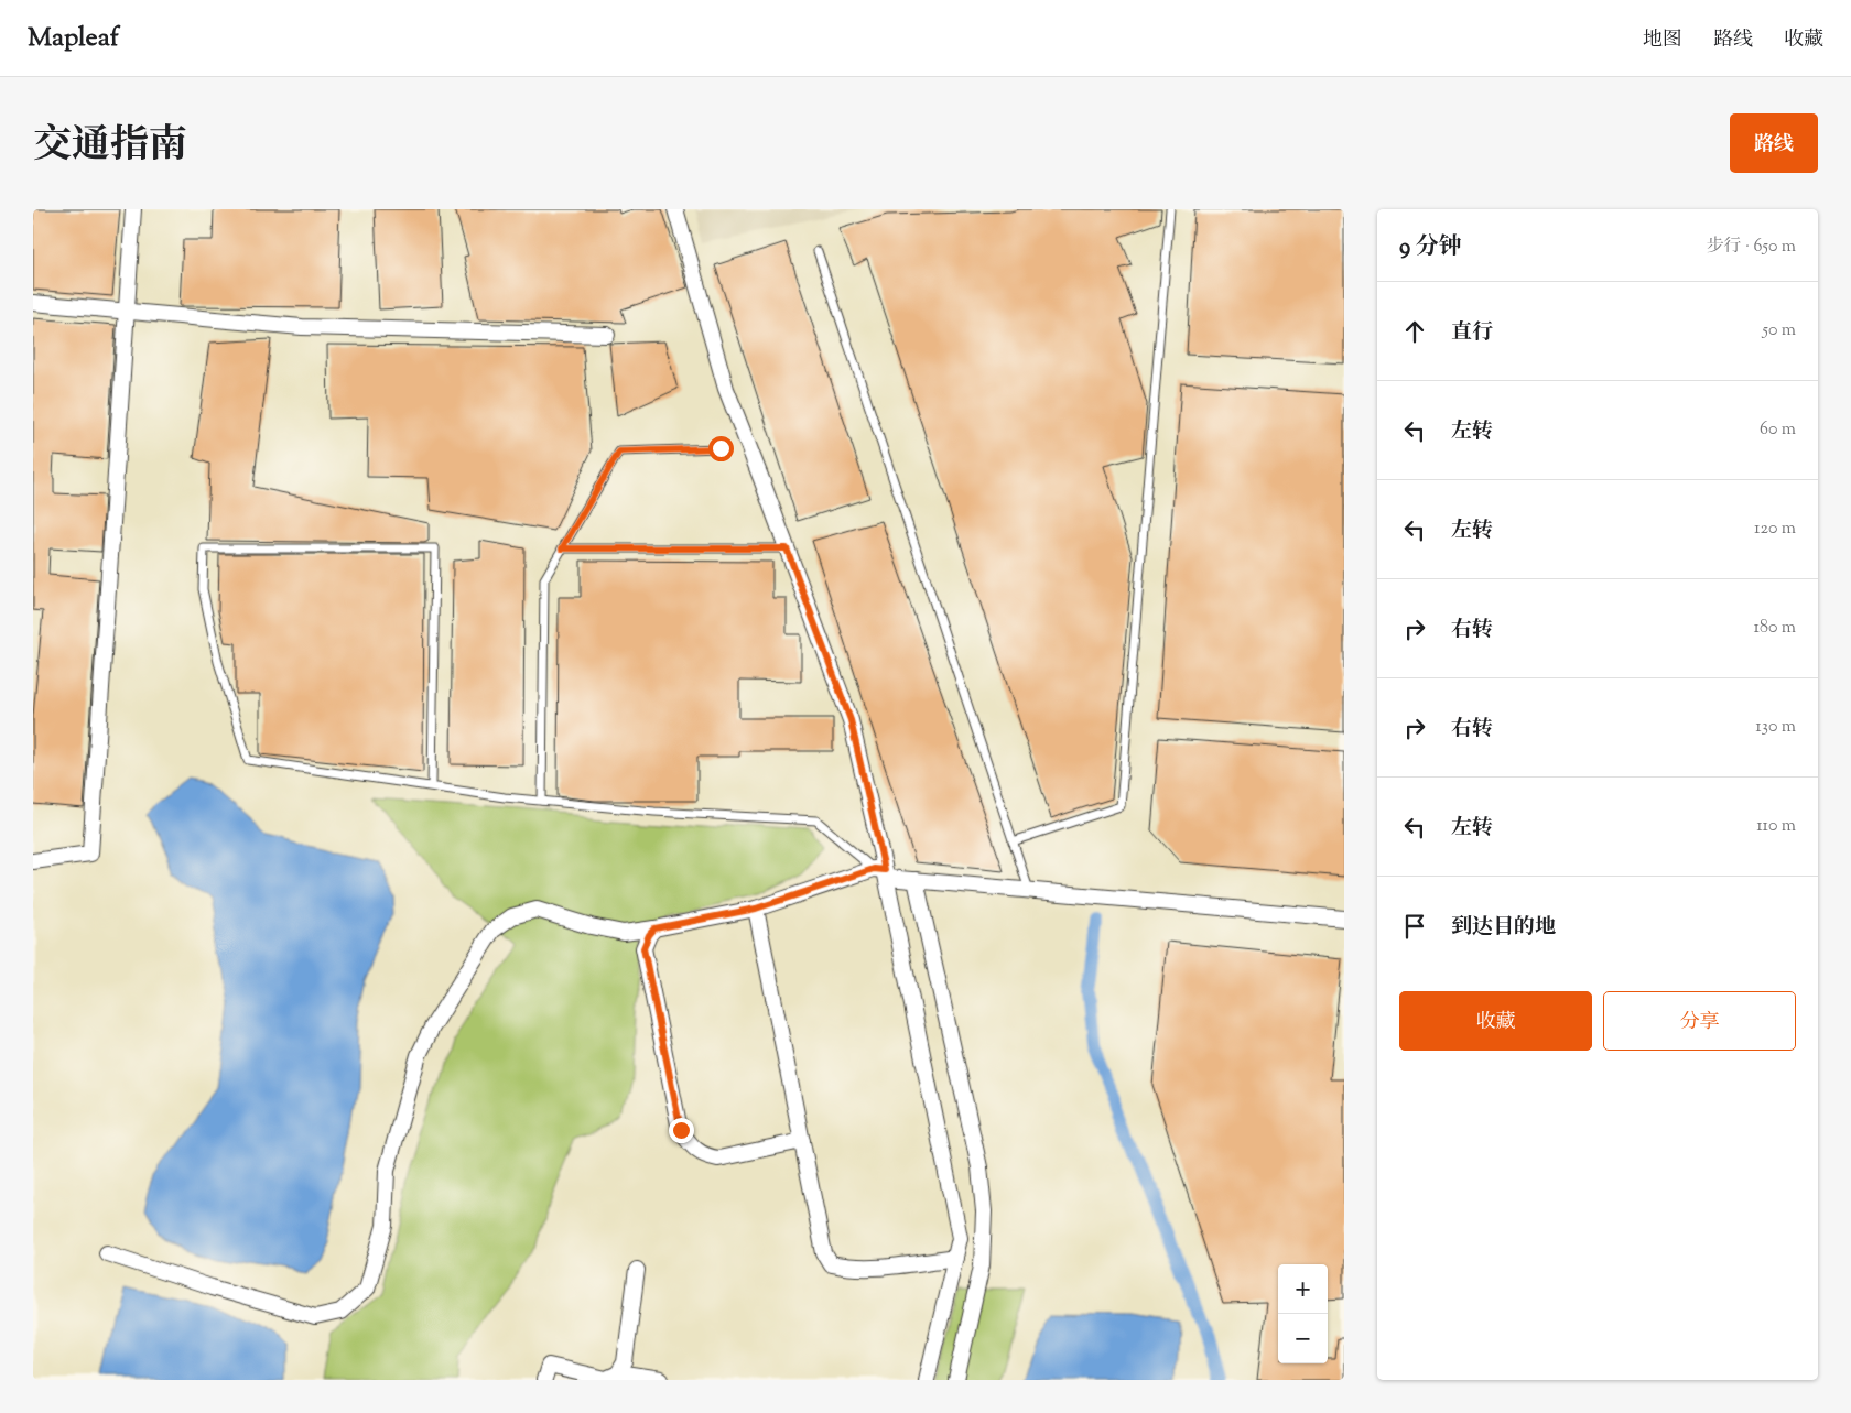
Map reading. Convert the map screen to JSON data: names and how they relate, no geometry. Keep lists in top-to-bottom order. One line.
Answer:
{"page":{"header":"Mapleaf","nav":["地图","路线","收藏"],"title":"交通指南","buttons":["路线",["收藏","分享"]],"heading":["9 分钟","步行 · 650 m"],"list":[["直行","50 m"],["左转","60 m"],["左转","120 m"],["右转","180 m"],["右转","130 m"],["左转","110 m"],"到达目的地"],"map_buttons":["+","−"]}}
